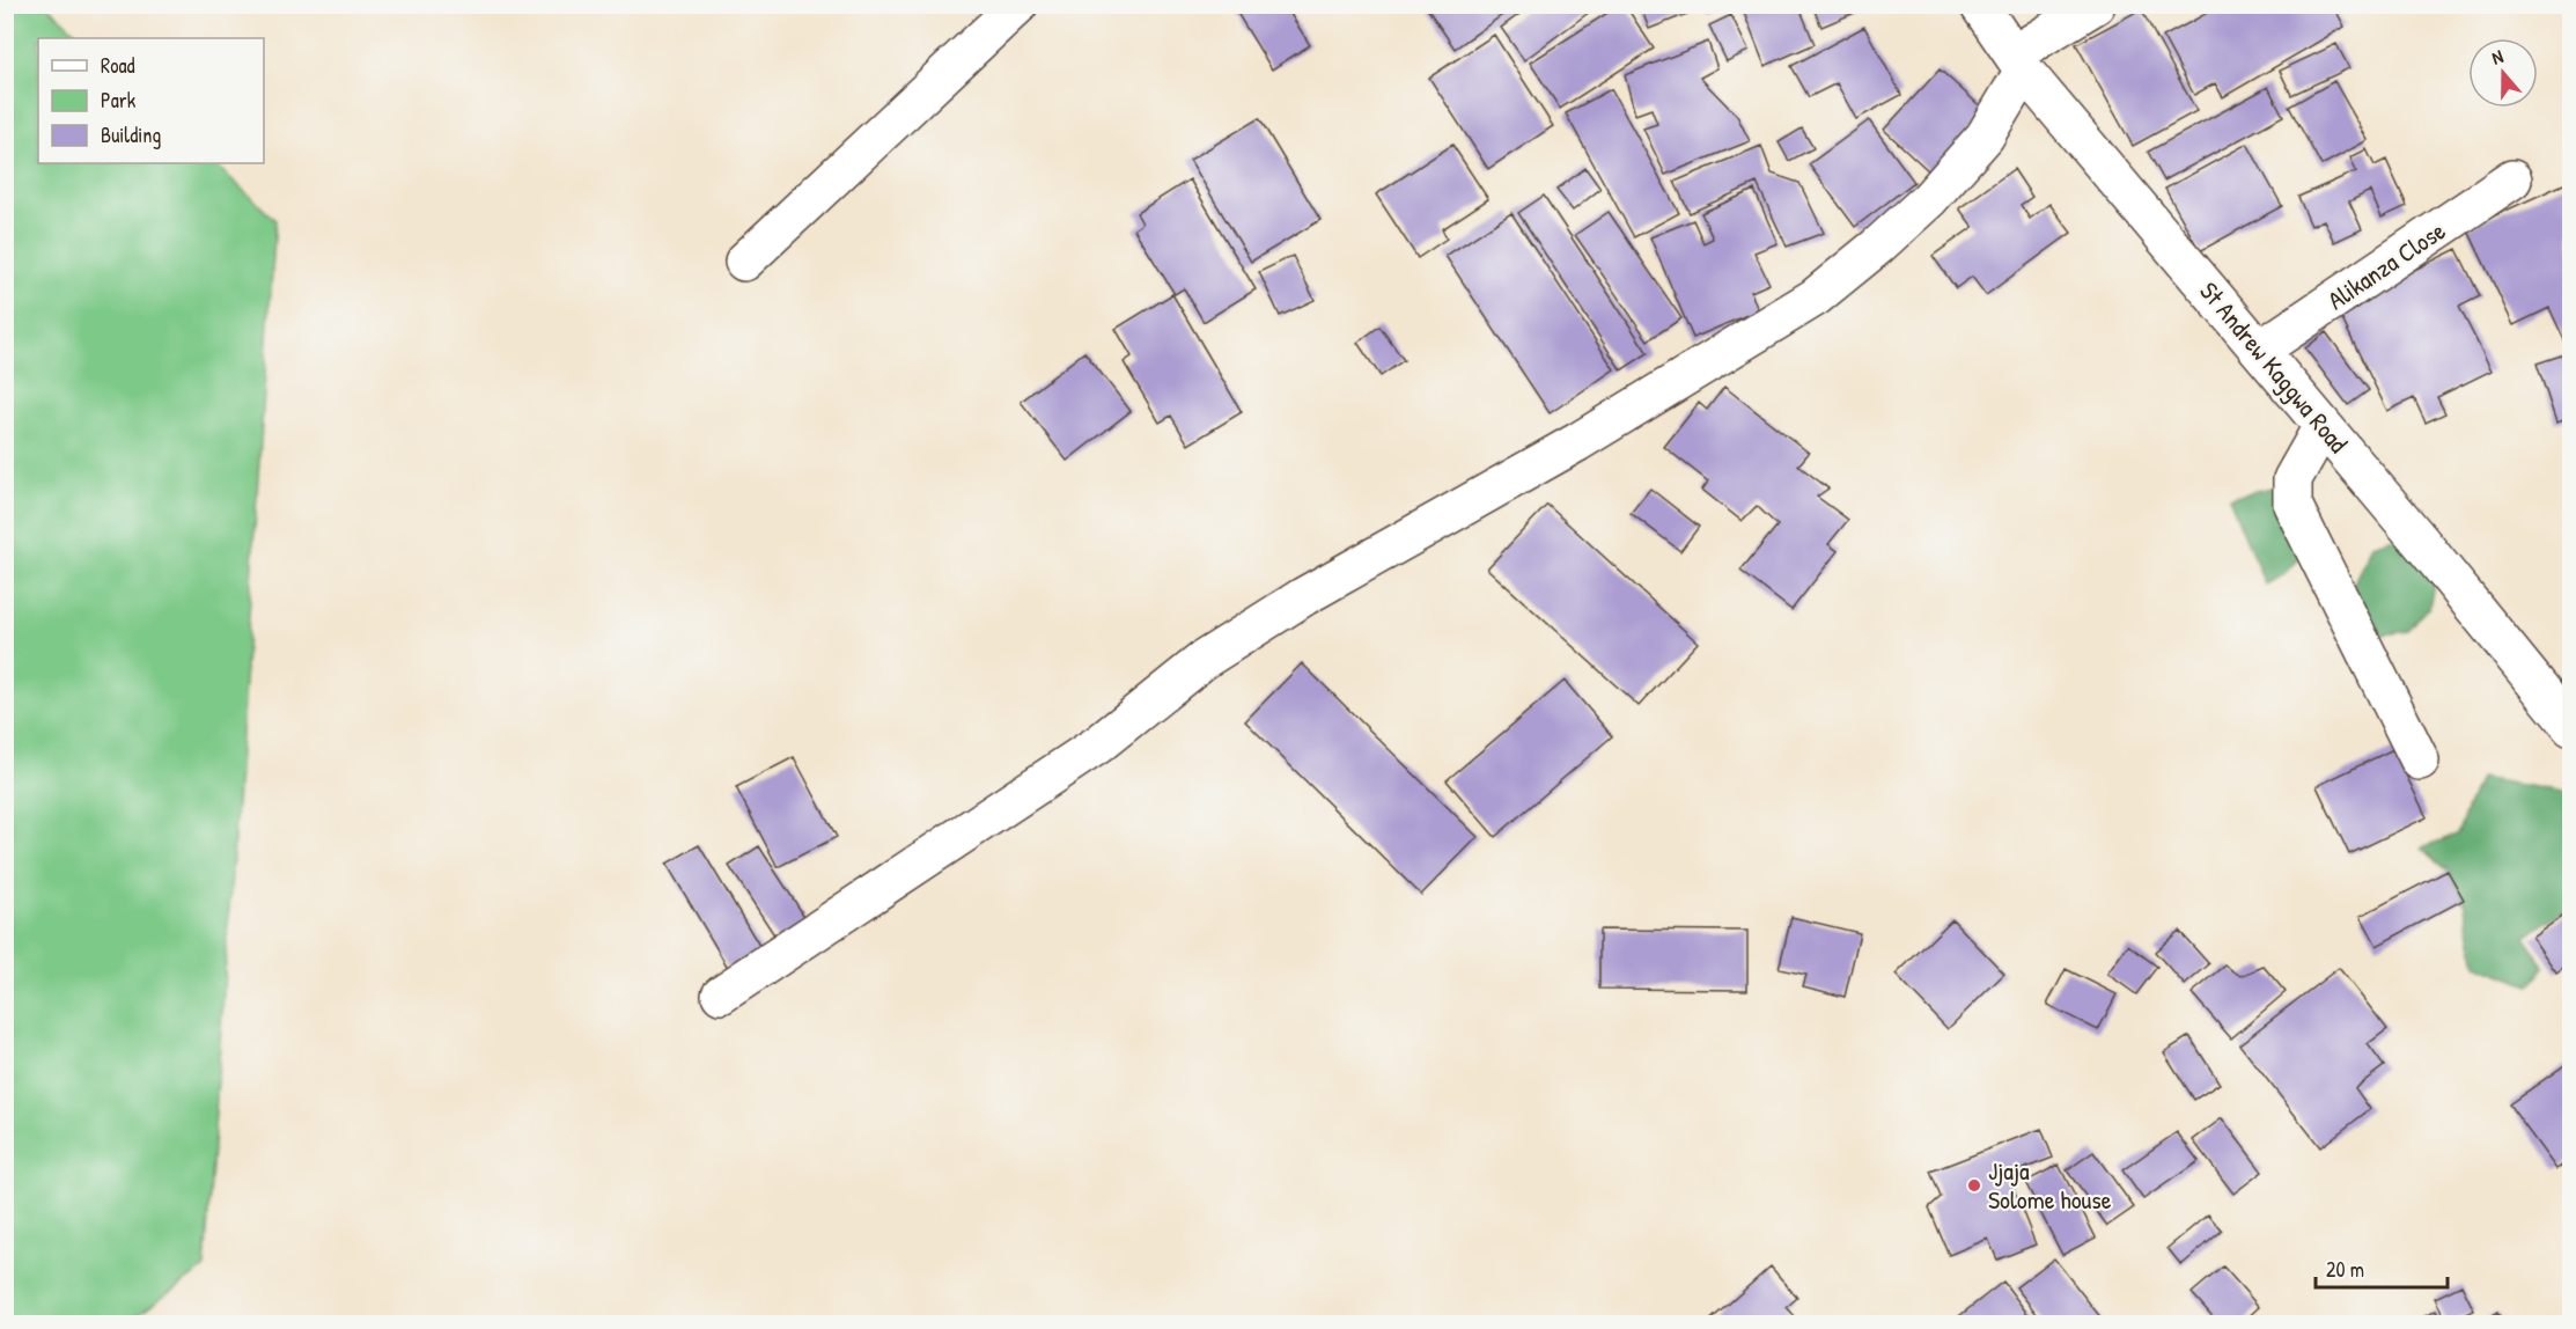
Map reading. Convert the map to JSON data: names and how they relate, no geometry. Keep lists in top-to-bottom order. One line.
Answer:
{"streets":{"street":["Alikanza Close","St Andrew Kaggwa Road"]},"crossings":[["Alikanza Close","St Andrew Kaggwa Road"]],"places":["Jjaja Solome house"],"legend":["Road","Park","Building"],"scale_bar":"20 m","north":"top"}
